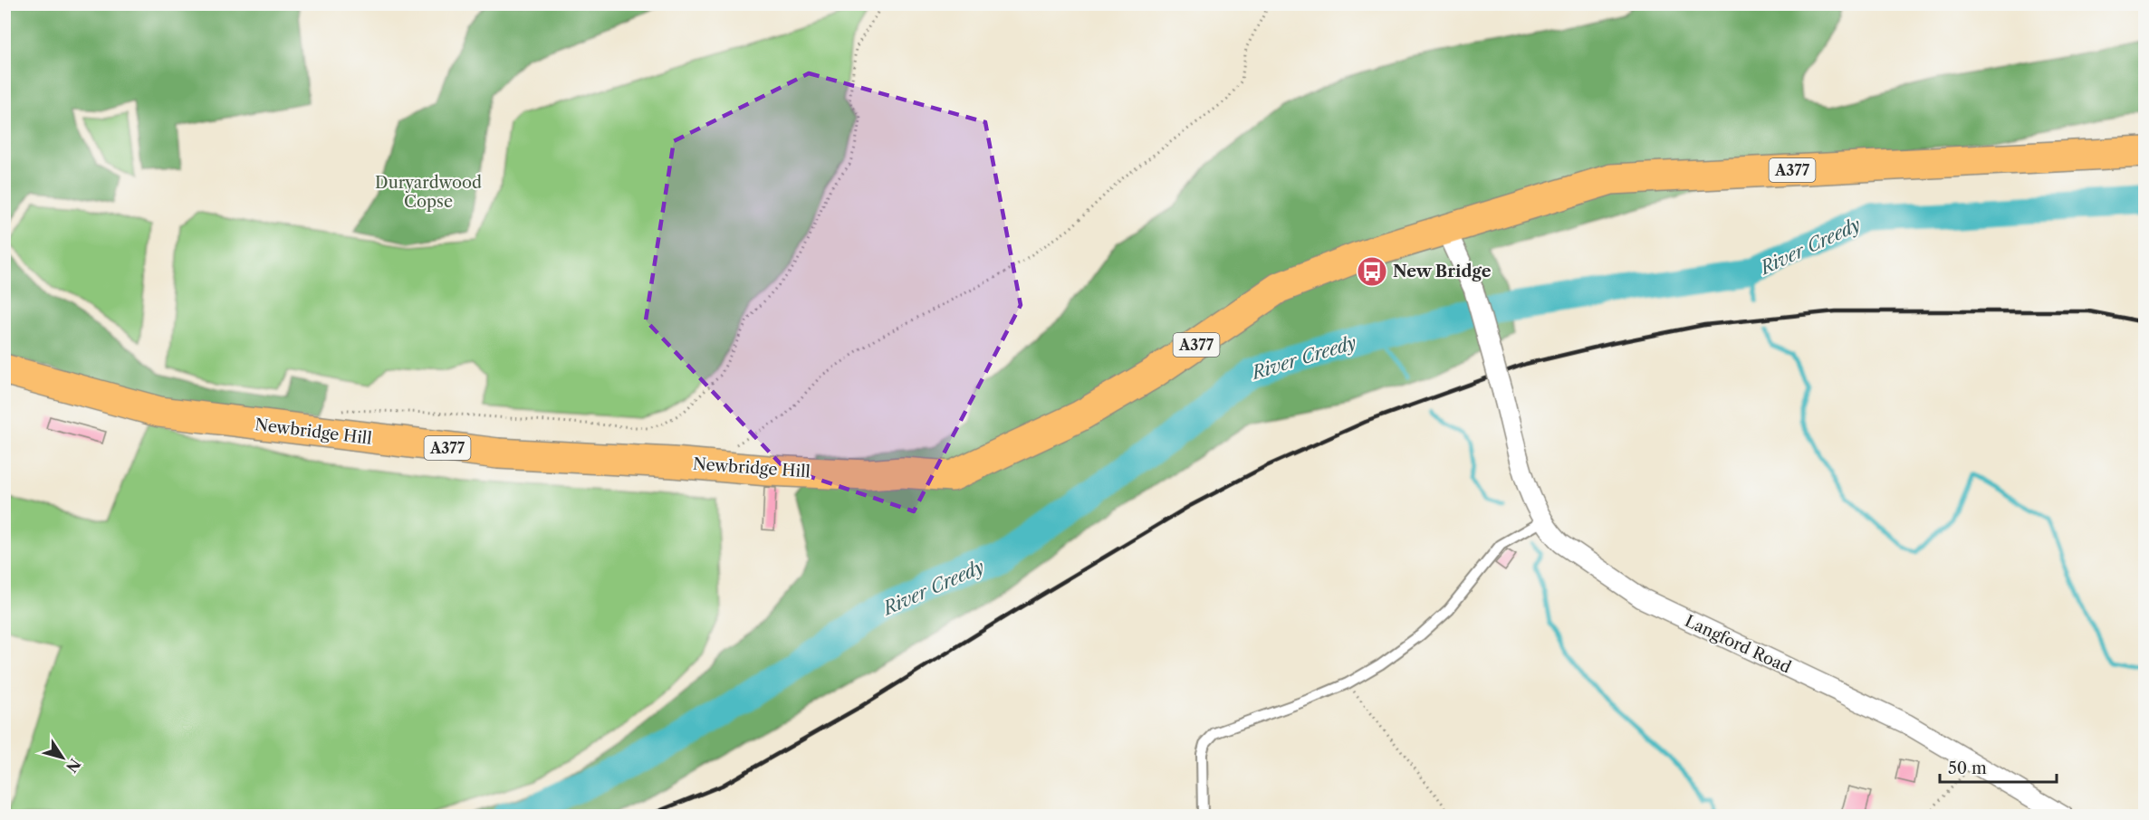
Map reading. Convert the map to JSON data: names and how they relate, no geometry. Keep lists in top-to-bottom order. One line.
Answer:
{"streets":{"highway":["A377","Newbridge Hill"],"street":["Langford Road"]},"crossings":[["A377","Newbridge Hill"],["A377","Langford Road"],["Newbridge Hill","Langford Road"]],"water":["River Creedy"],"parks":["Duryardwood Copse"],"places":{"bus stop":["New Bridge"]},"scale_bar":"50 m","north":"bottom right"}
